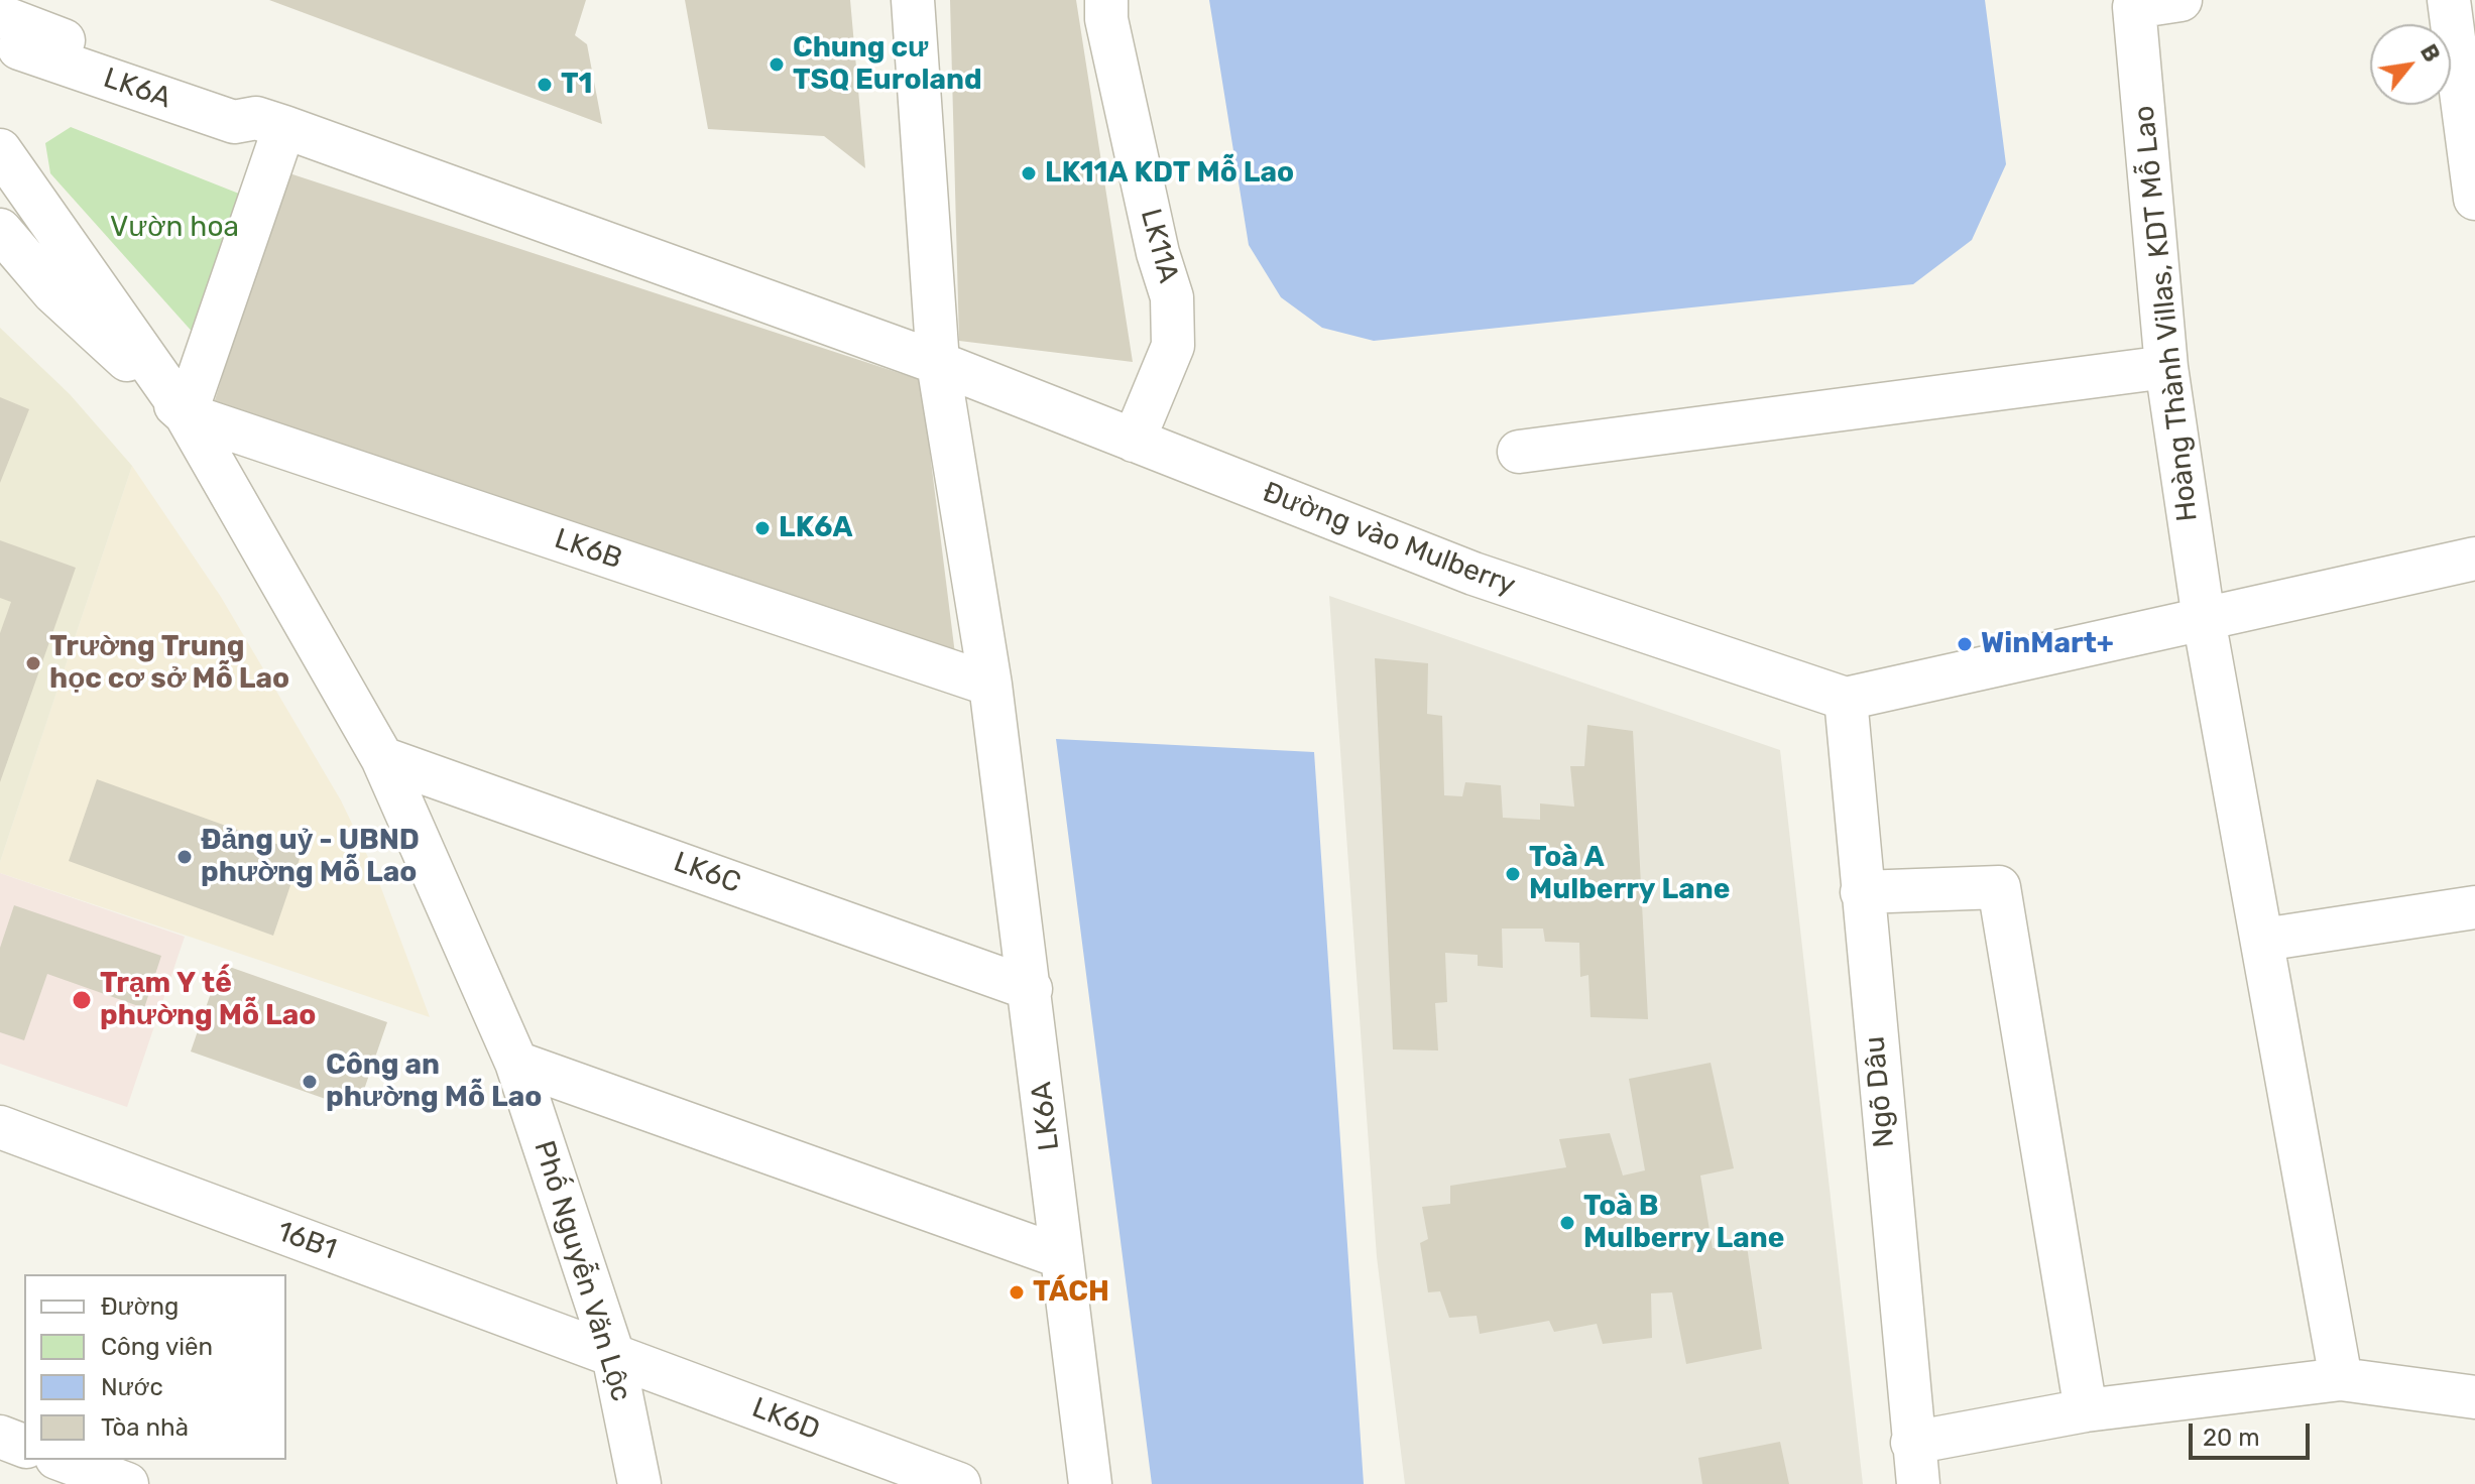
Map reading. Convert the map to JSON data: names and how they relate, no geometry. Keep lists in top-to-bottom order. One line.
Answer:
{"streets":{"street":["LK6A","LK11A","Hoàng Thành Villas, KDT Mỗ Lao","Đường vào Mulberry","LK6B","LK6C","Ngõ Dâu","16B1","Phố Nguyễn Văn Lộc","LK6D"]},"crossings":[["LK6A","Đường vào Mulberry"],["LK6A","LK6B"],["LK6A","LK6C"],["LK11A","Đường vào Mulberry"],["Đường vào Mulberry","Ngõ Dâu"],["LK6B","Phố Nguyễn Văn Lộc"],["LK6C","Phố Nguyễn Văn Lộc"],["16B1","Phố Nguyễn Văn Lộc"],["16B1","LK6D"],["Phố Nguyễn Văn Lộc","LK6D"]],"parks":["Vườn hoa"],"places":["Chung cư TSQ Euroland","T1","LK11A KDT Mỗ Lao","LK6A","WinMart+","Trường Trung học cơ sở Mỗ Lao","Đảng uỷ - UBND phường Mỗ Lao","Toà A Mulberry Lane","Trạm Y tế phường Mỗ Lao","Công an phường Mỗ Lao","Toà B Mulberry Lane","TÁCH"],"legend":["Đường","Công viên","Nước","Tòa nhà"],"scale_bar":"20 m","north":"top right"}
